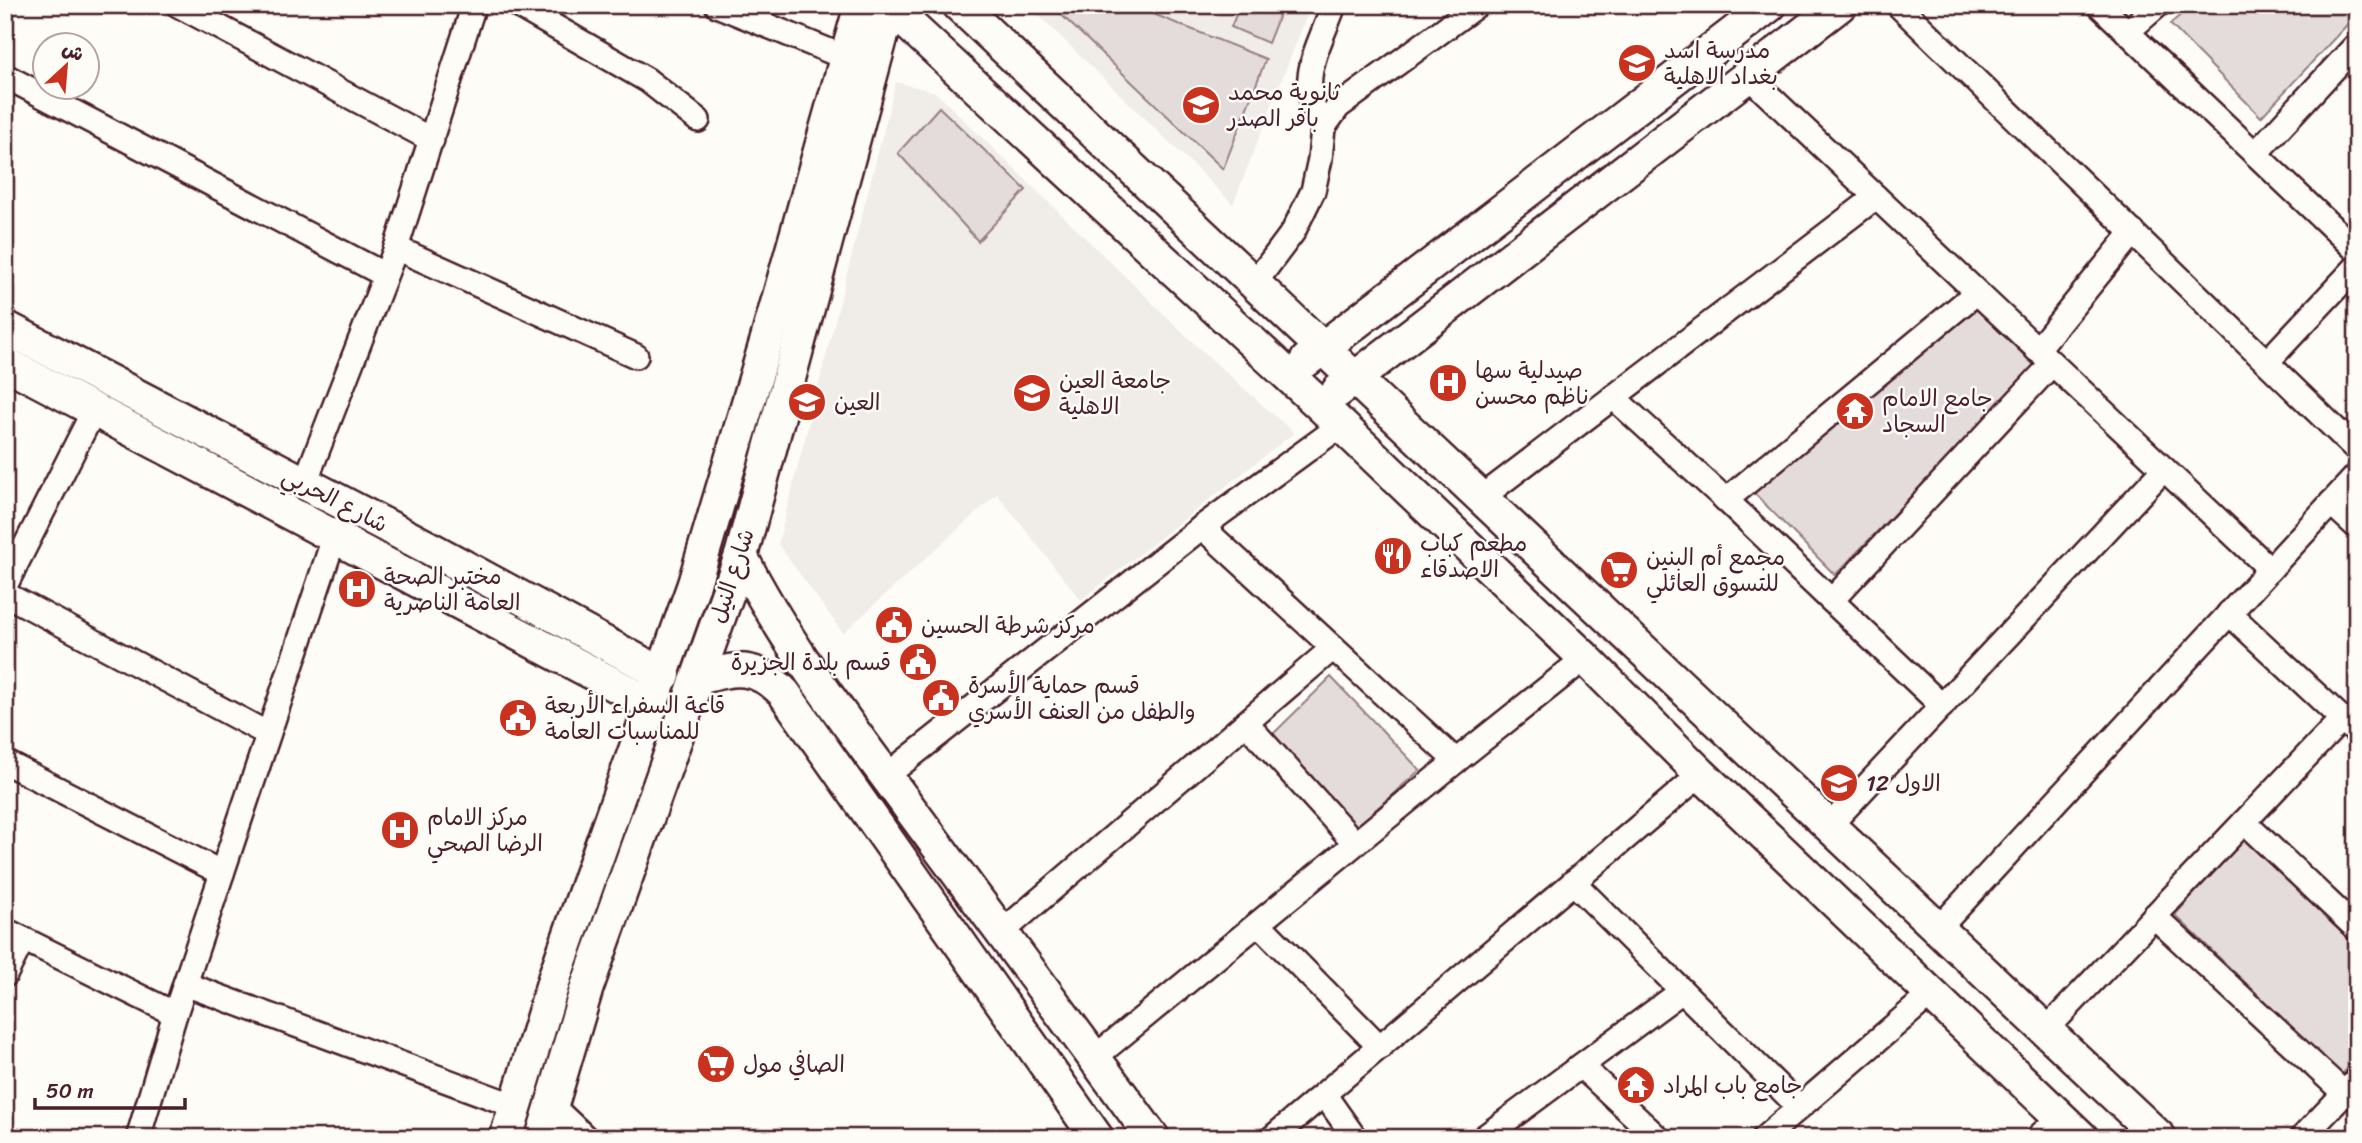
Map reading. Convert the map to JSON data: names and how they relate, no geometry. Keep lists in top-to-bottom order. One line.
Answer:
{"streets":{"main road":["شارع الحربي","شارع النيل"]},"places":{"school or university":["مدرسة اسد بغداد الاهلية","ثانوية محمد باقر الصدر","جامعة العين الاهلية","العين","الاول 12"],"hospital":["صيدلية سها ناظم محسن","مختبر الصحة العامة الناصرية","مركز الامام الرضا الصحي"],"temple":["جامع الامام السجاد","جامع باب المراد"],"restaurant":["مطعم كباب الاصدقاء"],"supermarket":["مجمع أم البنين للتسوق العائلي","الصافي مول"],"public building":["مركز شرطة الحسين","قسم بلدة الجزيرة","قسم حماية الأسرة والطفل من العنف الأسري","قاعة السفراء الأربعة للمناسبات العامة"]},"scale_bar":"50 m","north":"top right"}
